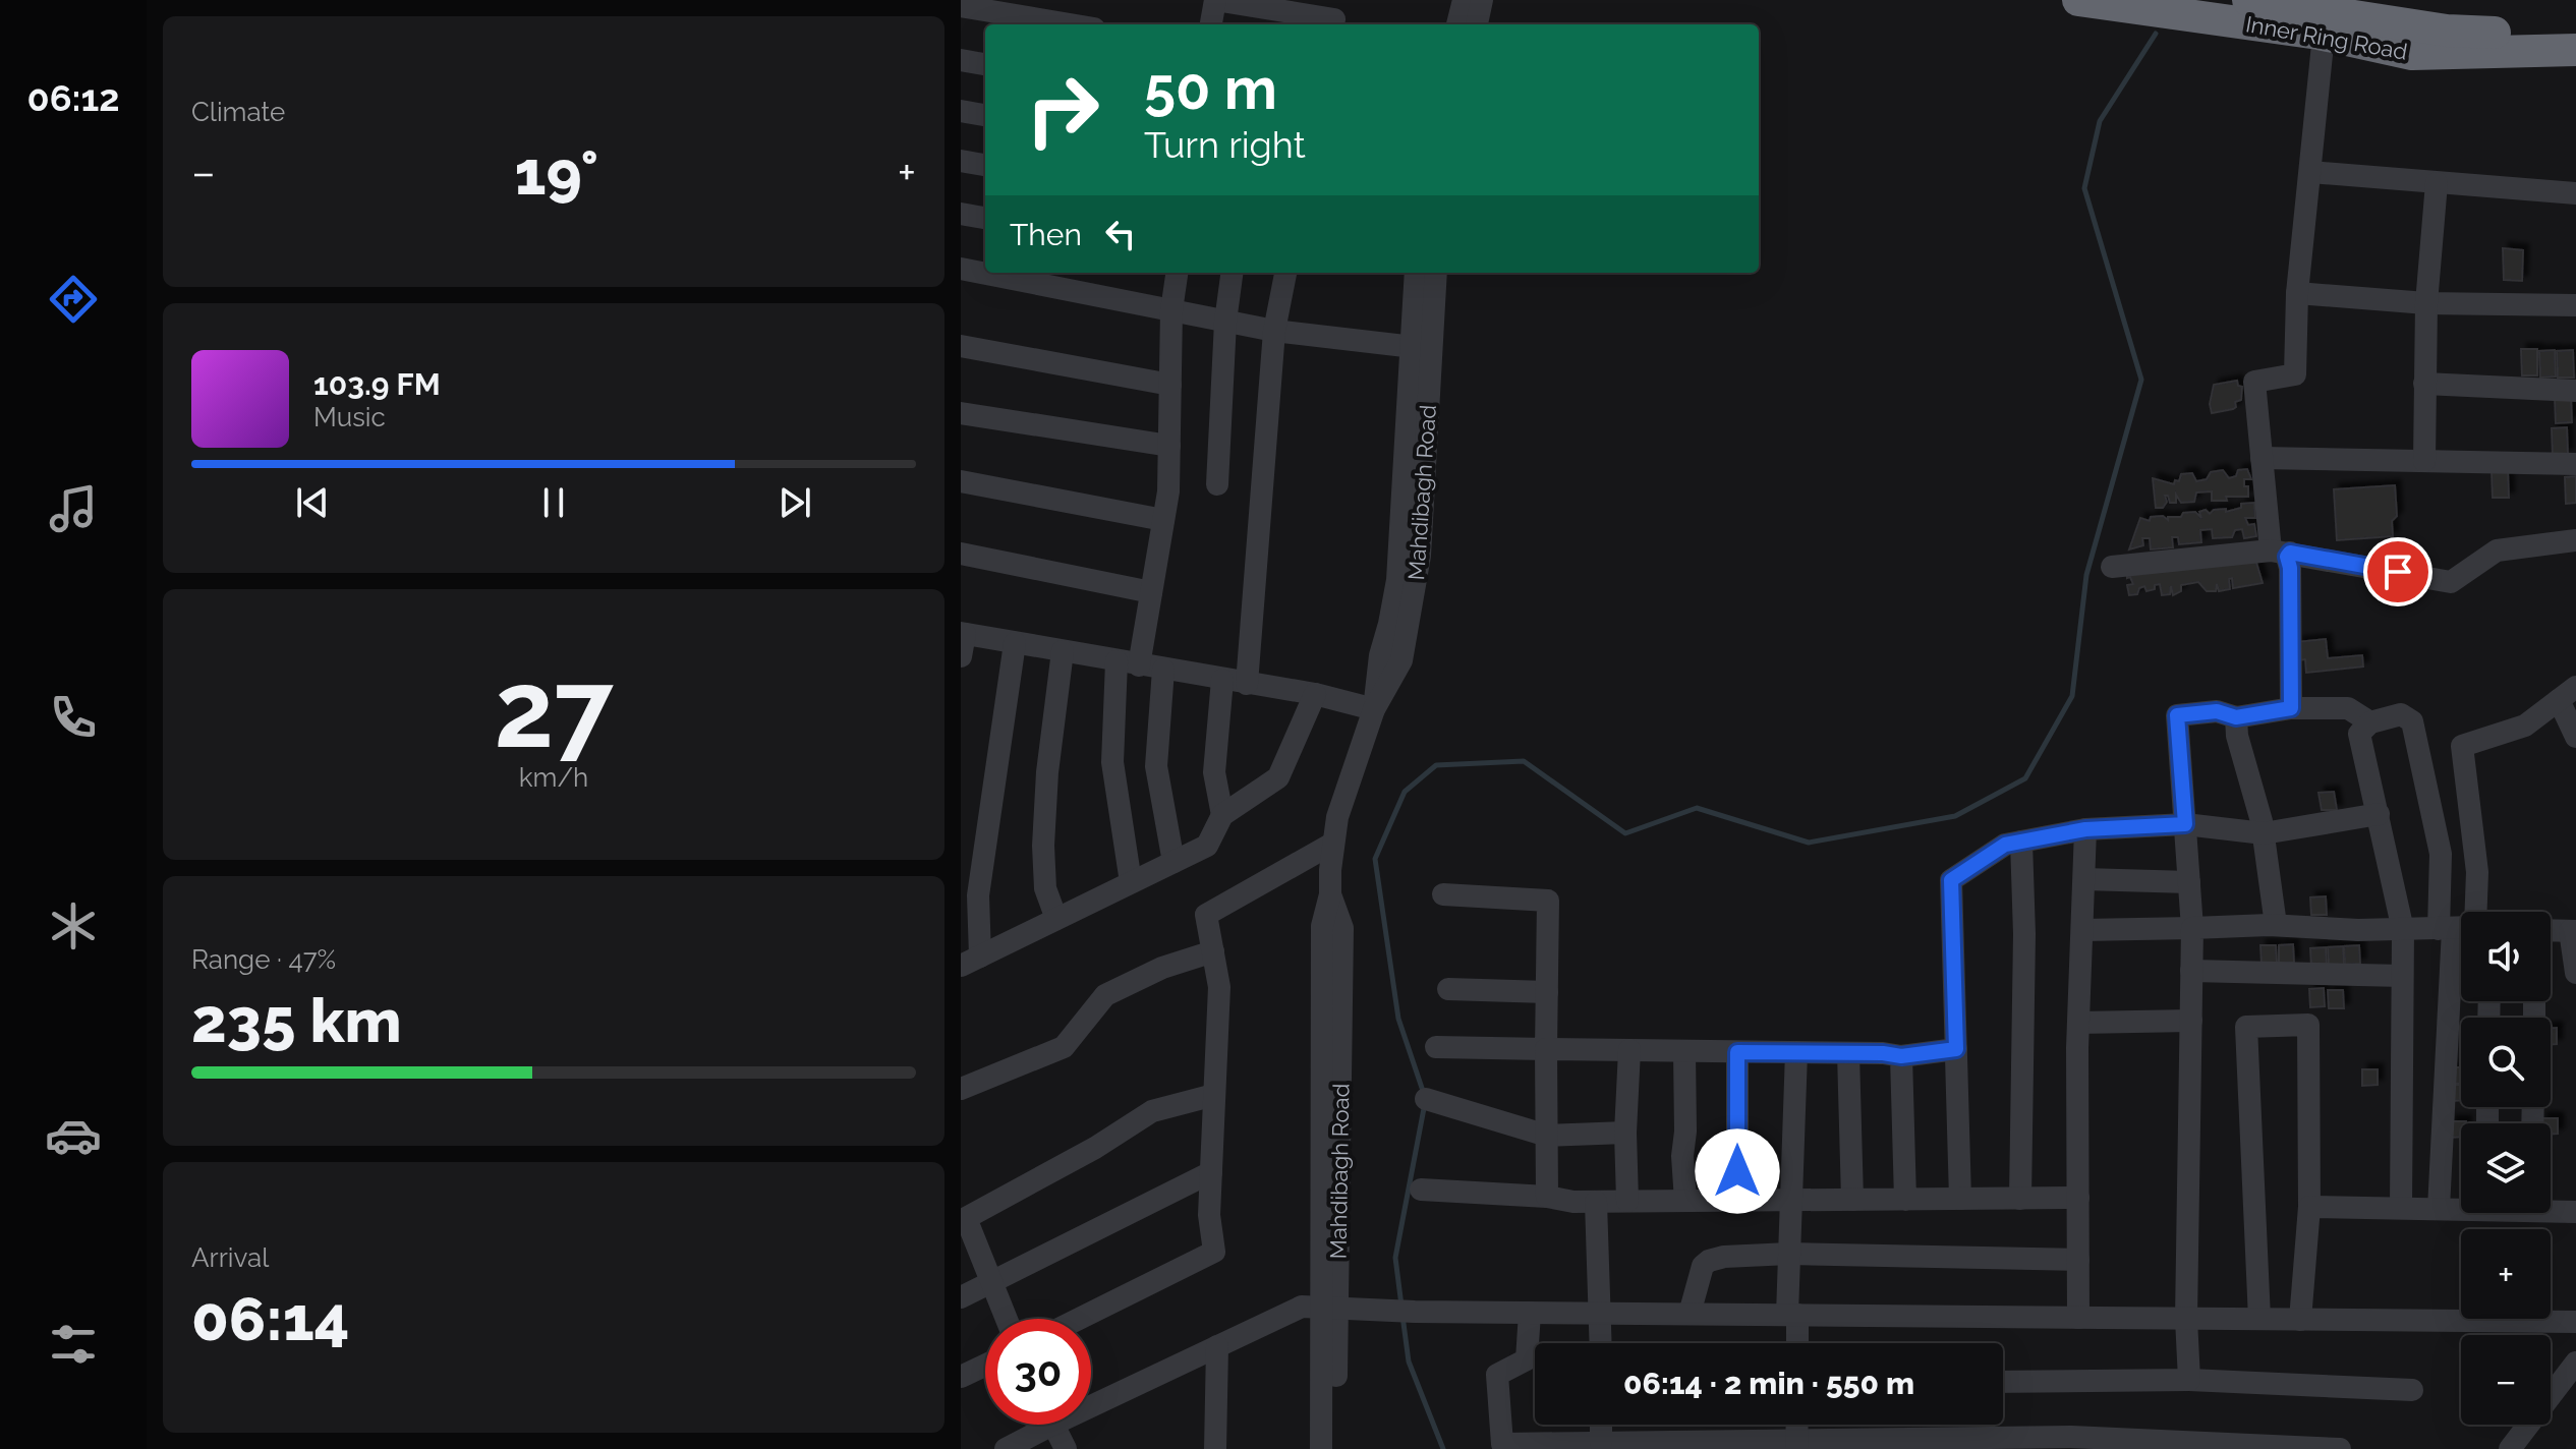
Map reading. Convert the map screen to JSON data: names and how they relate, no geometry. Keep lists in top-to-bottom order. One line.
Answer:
{"streets":{"highway":["Inner Ring Road"],"street":["Mahdibagh Road"]},"page":{"tabs":"06:12","tile":["Climate",["27","km/h"],["Range · 47%","235 km"],["Arrival","06:14"]],"turn":["50 m","Turn right"],"heat":["−","19°","+"],"then":"Then","song":["103.9 FM","Music"],"map_buttons":["+","−"],"limit":"30","trip":"06:14 · 2 min · 550 m"}}
